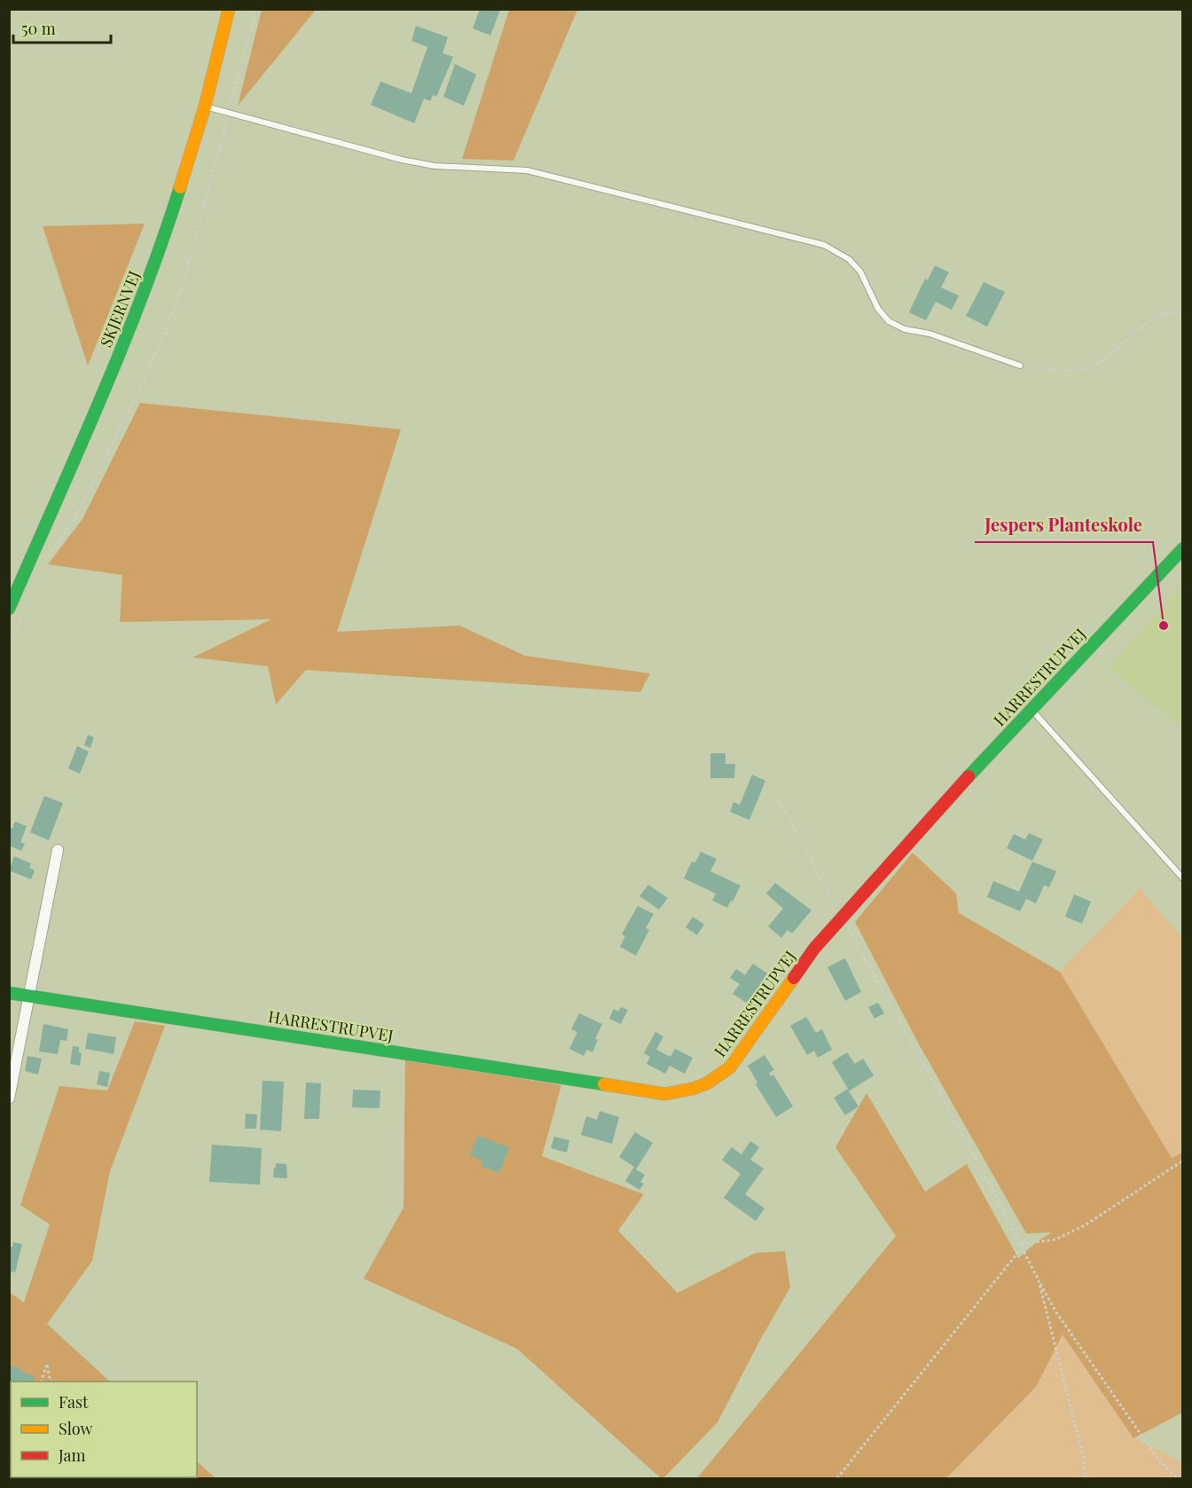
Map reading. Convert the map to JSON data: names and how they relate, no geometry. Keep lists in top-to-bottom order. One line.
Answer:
{"streets":{"street":["SKJERNVEJ","HARRESTRUPVEJ"]},"places":["Jespers Planteskole"],"legend":["Fast","Slow","Jam"],"scale_bar":"50 m"}
